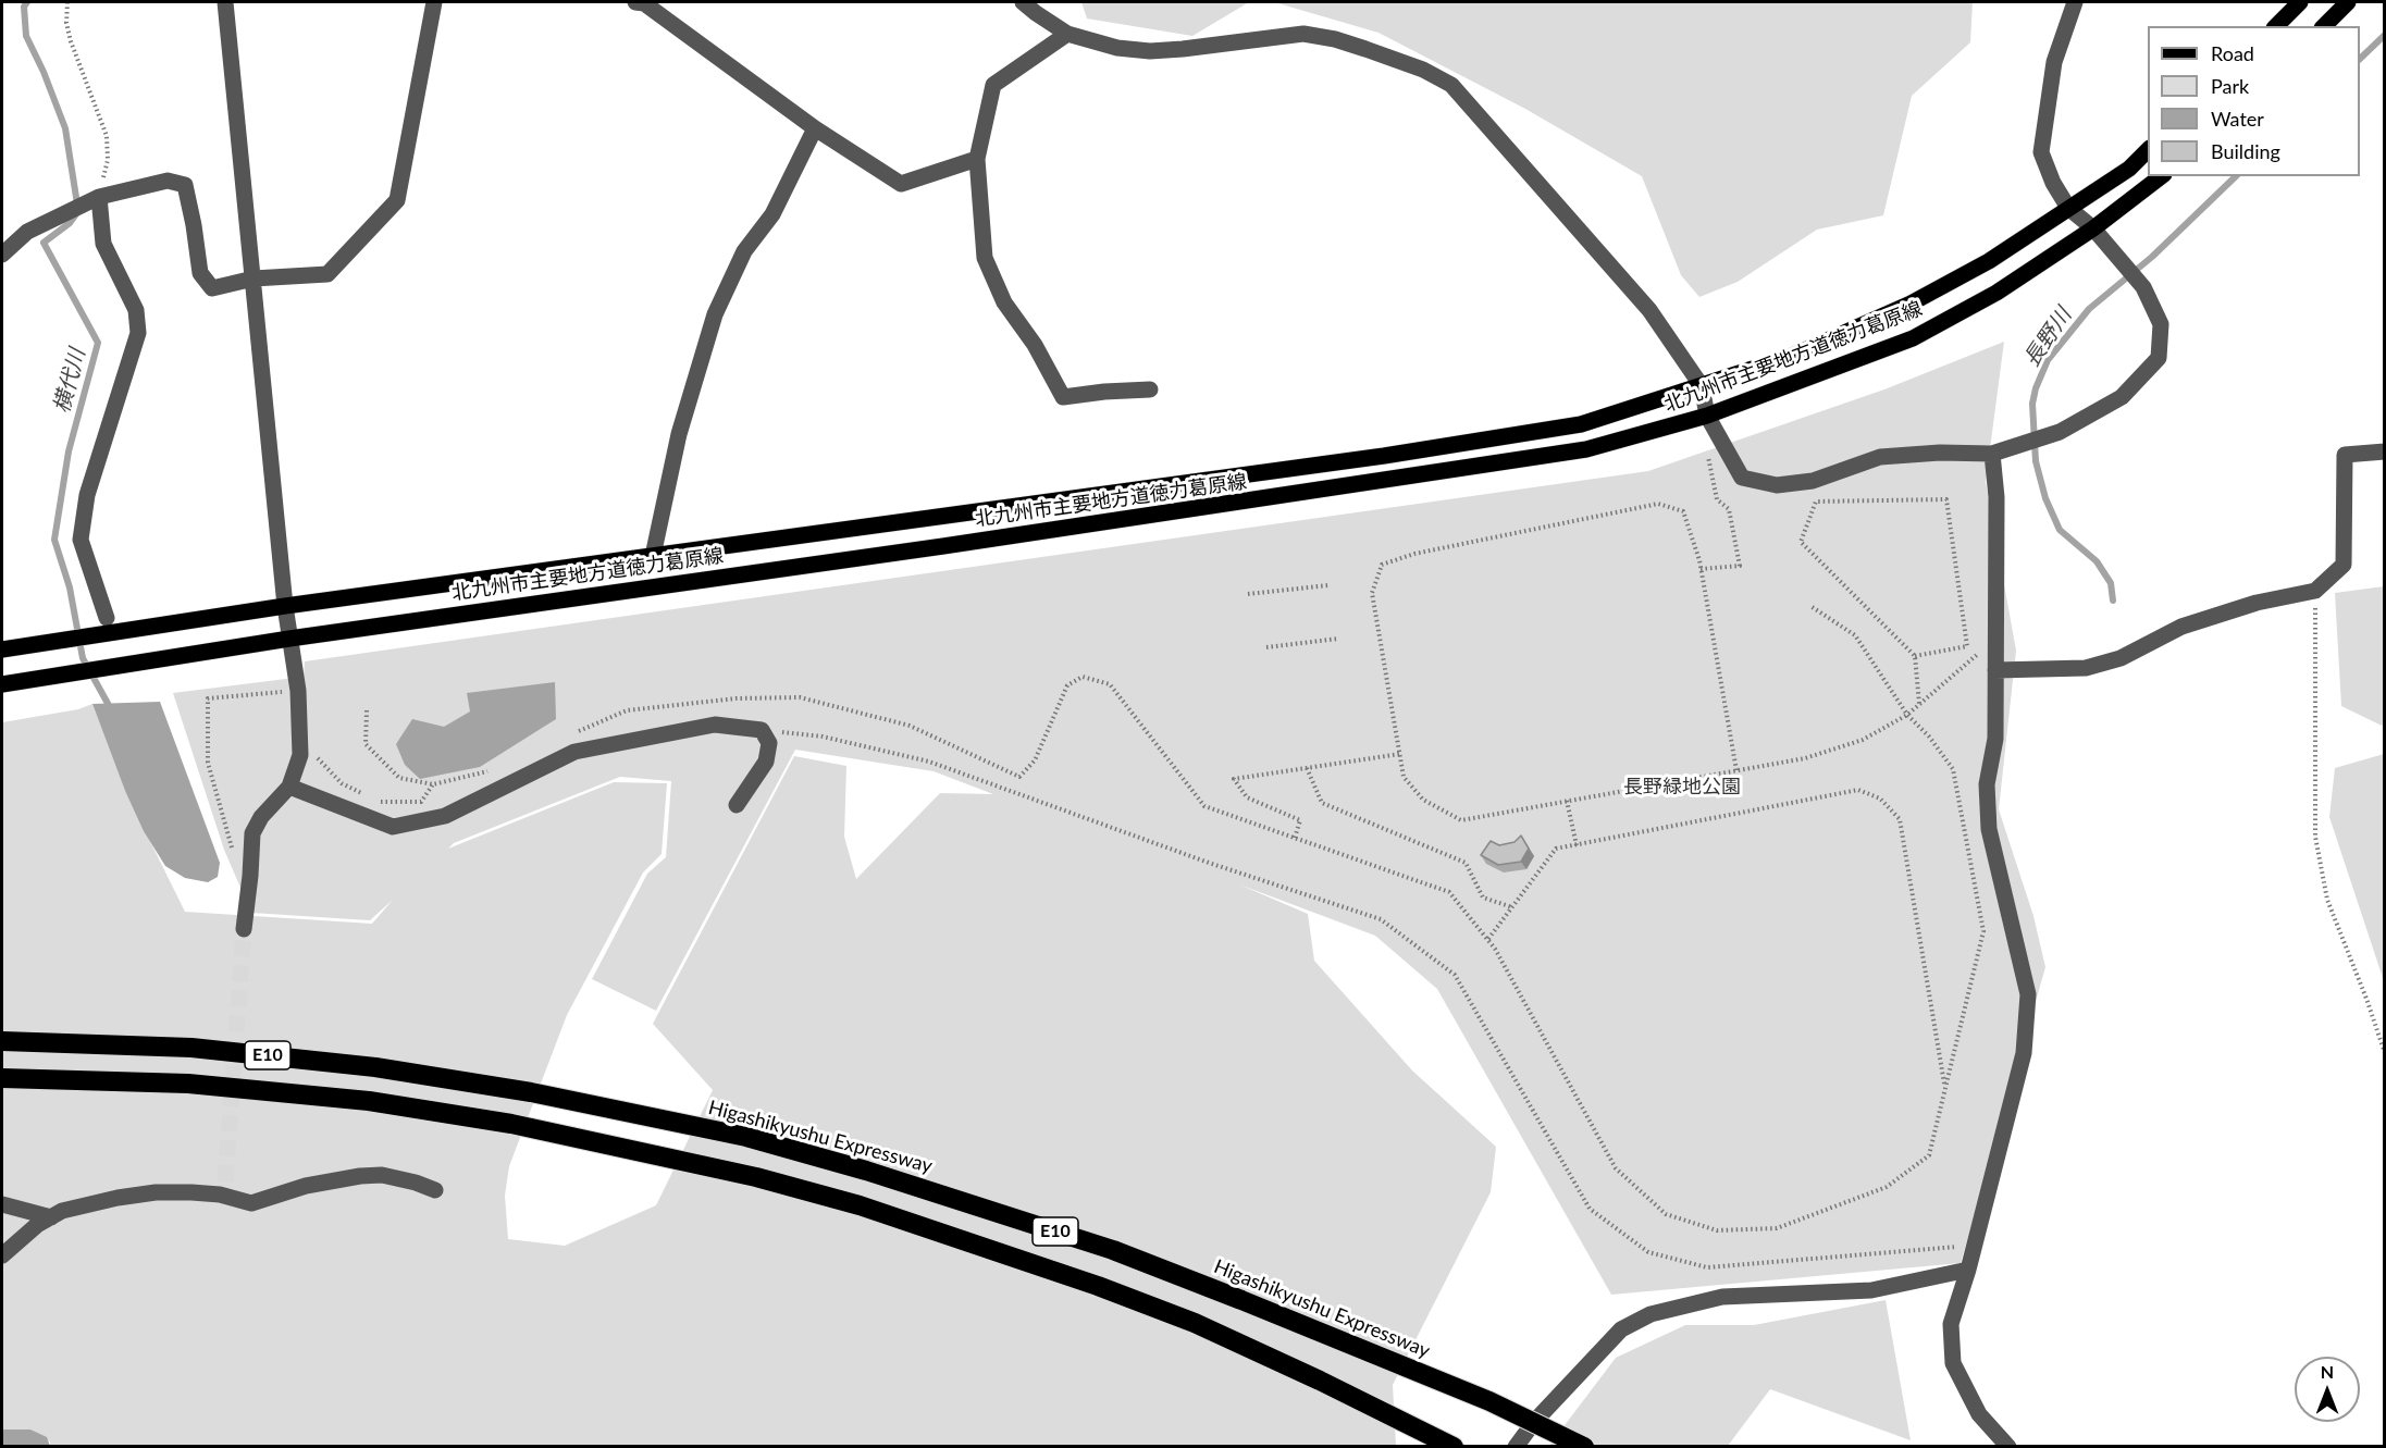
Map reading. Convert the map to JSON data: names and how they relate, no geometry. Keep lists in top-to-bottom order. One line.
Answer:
{"streets":{"highway":["E10","Higashikyushu Expressway"],"main road":["北九州市主要地方道徳力葛原線"]},"water":["長野川","横代川"],"parks":["長野緑地公園"],"legend":["Road","Park","Water","Building"],"north":"top"}
